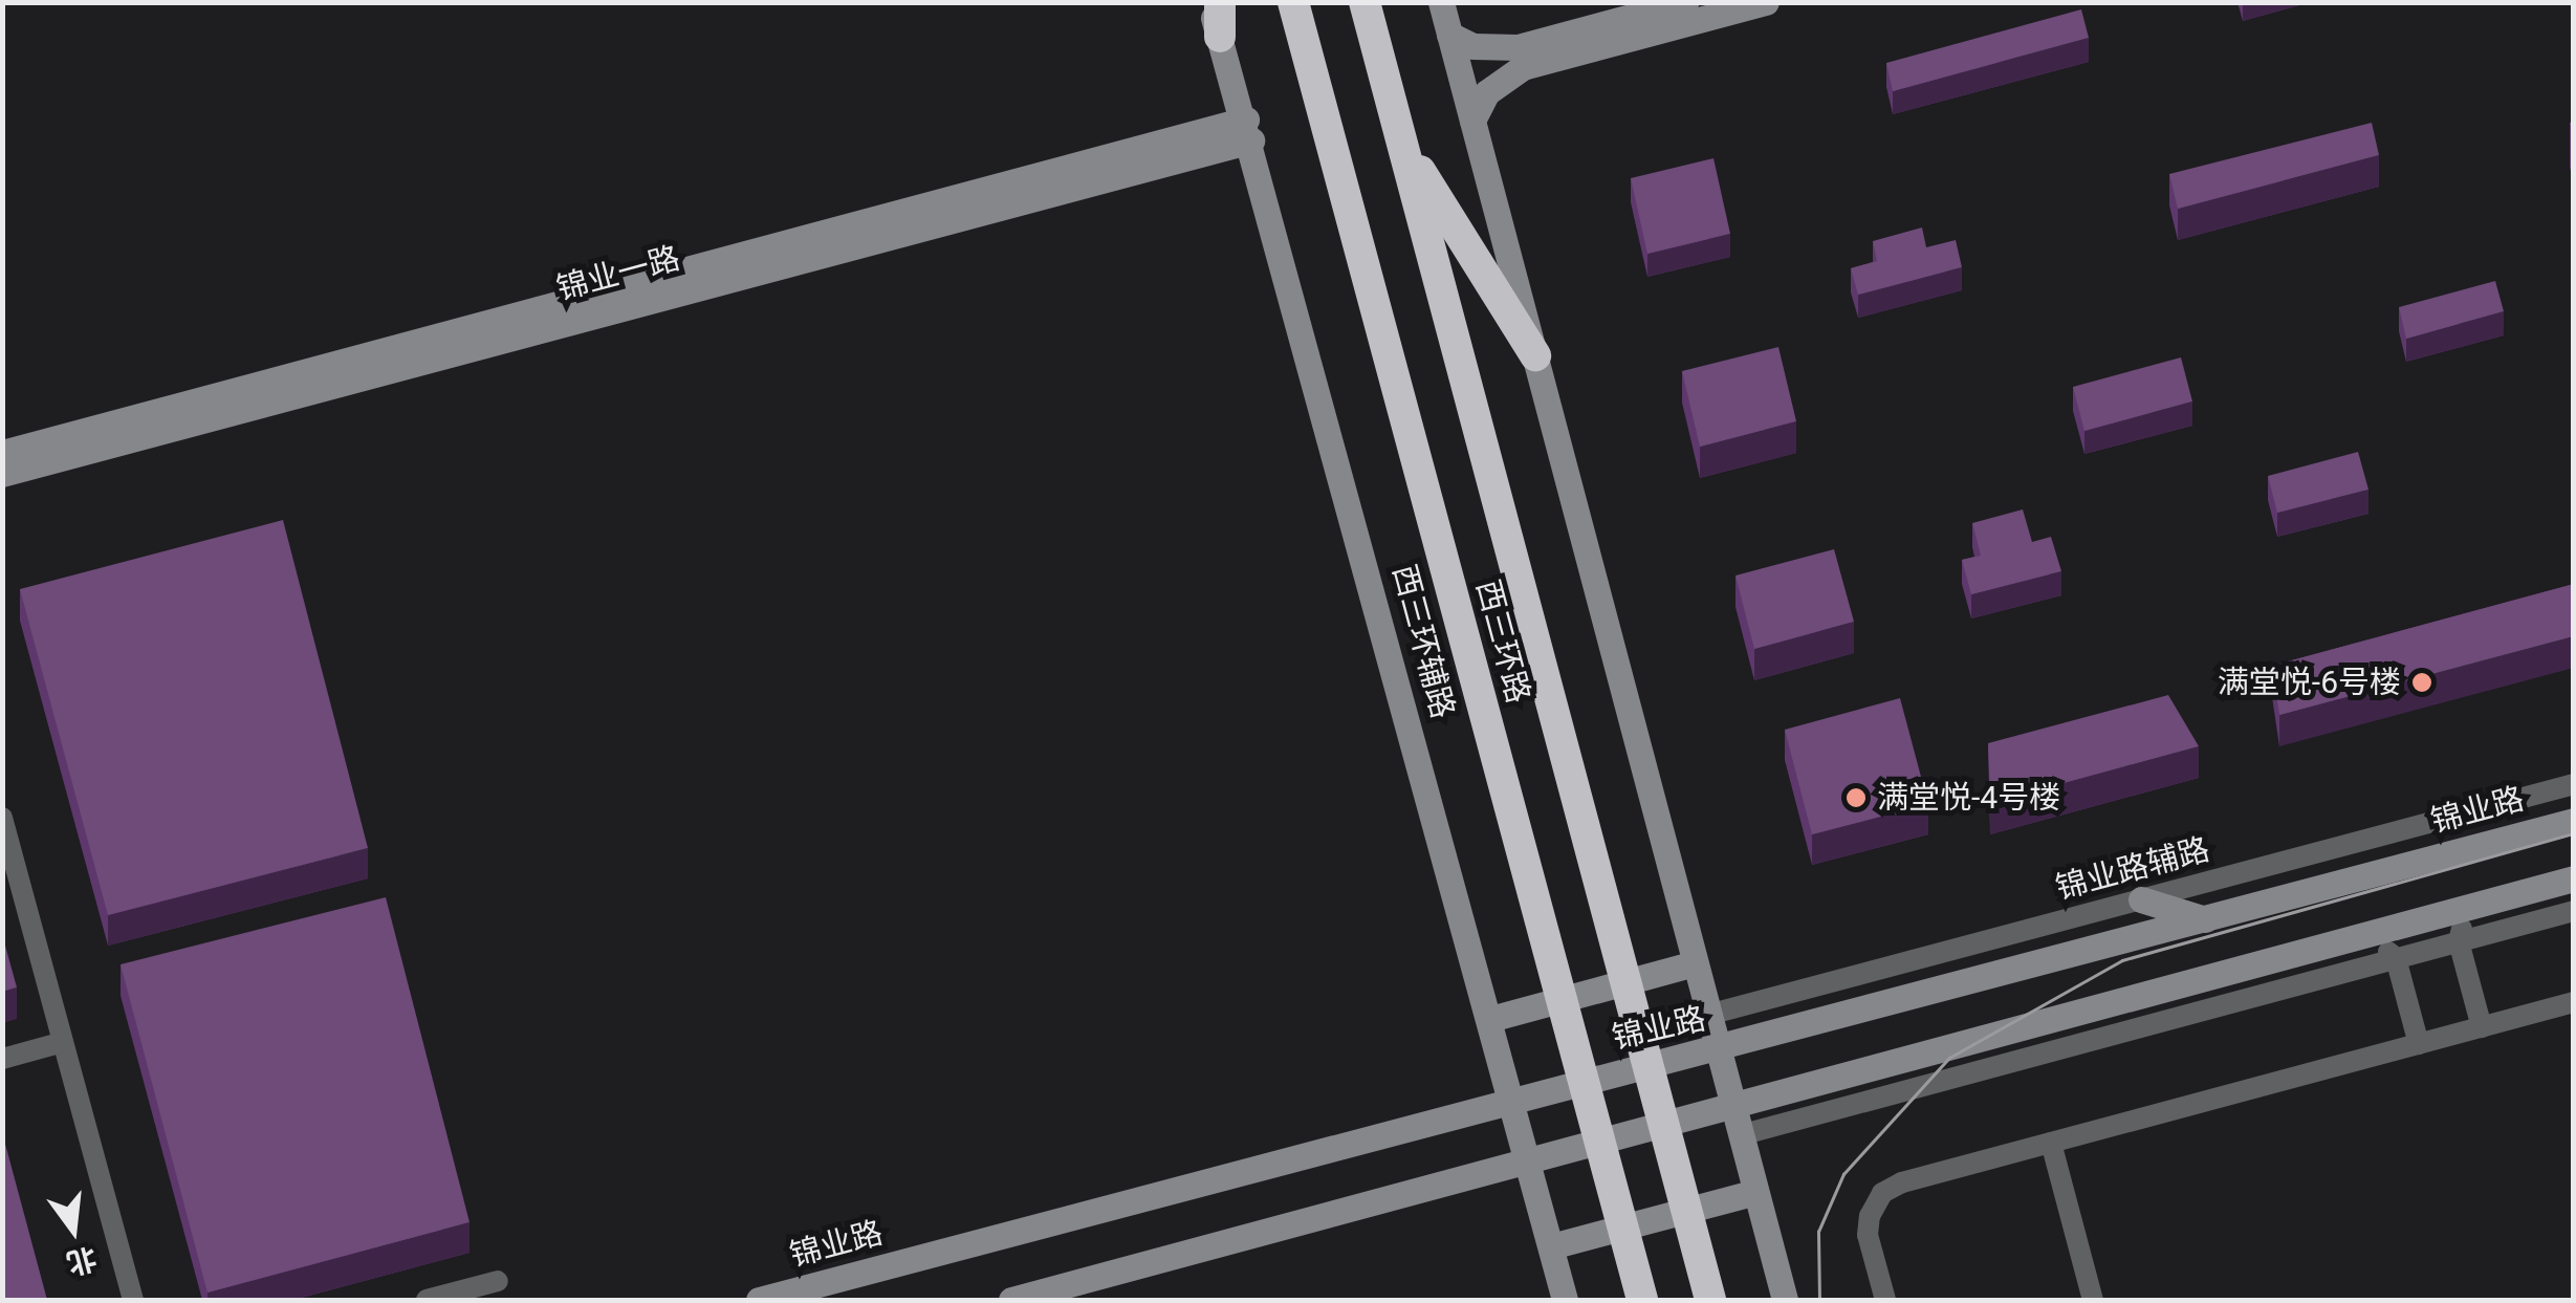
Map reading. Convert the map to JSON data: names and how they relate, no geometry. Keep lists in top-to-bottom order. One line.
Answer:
{"streets":{"highway":["西三环路"],"main road":["锦业一路","西三环辅路","锦业路"],"street":["锦业路辅路"]},"crossings":[["锦业一路","西三环辅路"],["西三环辅路","锦业路"]],"places":["满堂悦-6号楼","满堂悦-4号楼"],"north":"bottom"}
